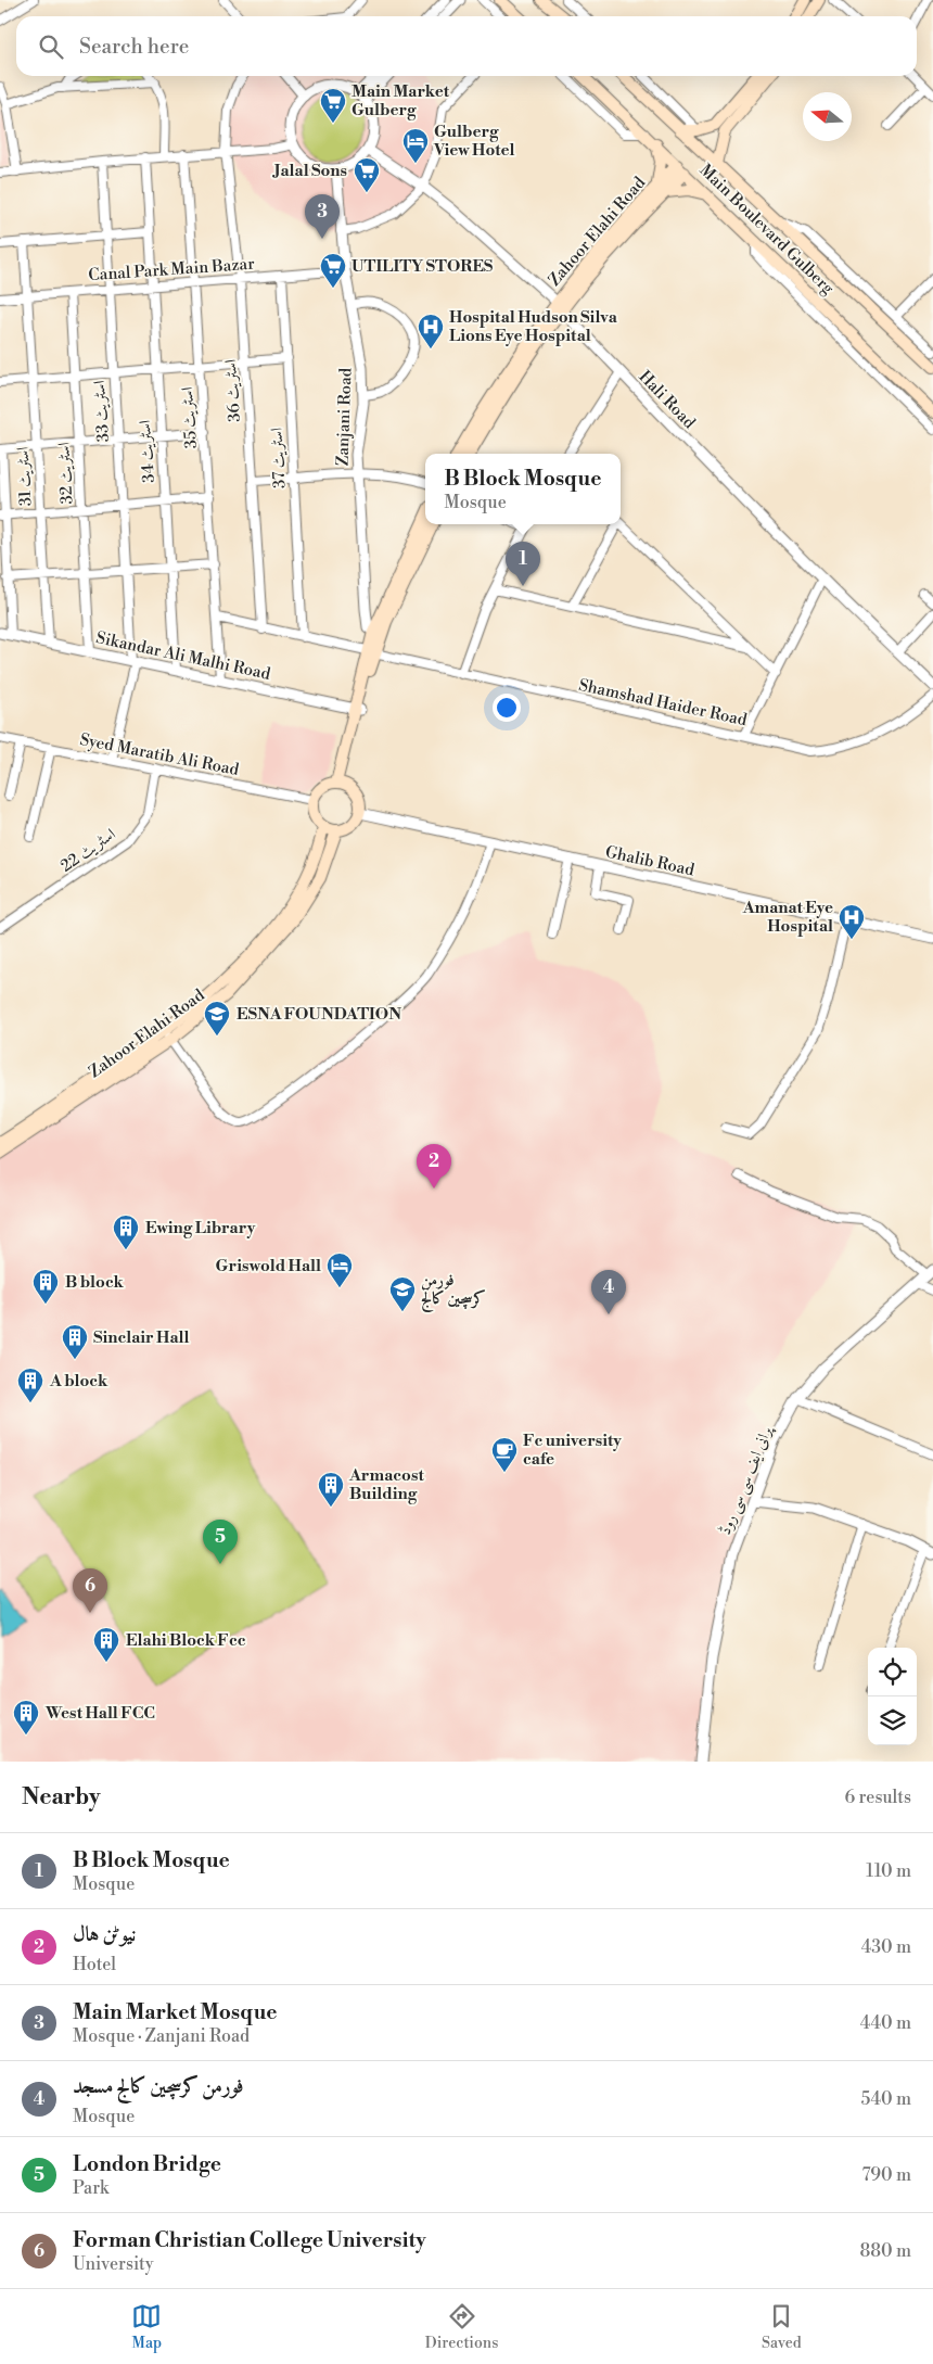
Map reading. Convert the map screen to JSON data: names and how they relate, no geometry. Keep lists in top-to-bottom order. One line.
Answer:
{"streets":{"main road":["Main Boulevard Gulberg","Zahoor Elahi Road"],"street":["Canal Park Main Bazar","اسٹریٹ 36","Hali Road","اسٹریٹ 33","Zanjani Road","اسٹریٹ 35","اسٹریٹ 34","اسٹریٹ 37","اسٹریٹ 32","اسٹریٹ 31","Sikandar Ali Malhi Road","Shamshad Haider Road","Syed Maratib Ali Road","اسٹریٹ 22","Ghalib Road","پرانی ایف سی سی روڈ"]},"crossings":[["Main Boulevard Gulberg","Zahoor Elahi Road"],["Zahoor Elahi Road","Hali Road"],["Zahoor Elahi Road","Syed Maratib Ali Road"],["Zahoor Elahi Road","Ghalib Road"],["Canal Park Main Bazar","اسٹریٹ 36"],["Canal Park Main Bazar","اسٹریٹ 33"],["Canal Park Main Bazar","Zanjani Road"],["Canal Park Main Bazar","اسٹریٹ 35"],["Canal Park Main Bazar","اسٹریٹ 34"],["Canal Park Main Bazar","اسٹریٹ 37"],["Canal Park Main Bazar","اسٹریٹ 32"],["Canal Park Main Bazar","اسٹریٹ 31"],["اسٹریٹ 36","Shamshad Haider Road"],["Hali Road","Zanjani Road"],["اسٹریٹ 33","Sikandar Ali Malhi Road"],["اسٹریٹ 33","Syed Maratib Ali Road"],["اسٹریٹ 35","Sikandar Ali Malhi Road"],["اسٹریٹ 35","Shamshad Haider Road"],["اسٹریٹ 34","Sikandar Ali Malhi Road"],["اسٹریٹ 37","Shamshad Haider Road"],["اسٹریٹ 32","Sikandar Ali Malhi Road"],["اسٹریٹ 31","Sikandar Ali Malhi Road"],["Syed Maratib Ali Road","اسٹریٹ 22"],["Syed Maratib Ali Road","Ghalib Road"]],"places":{"supermarket":["Main Market Gulberg","Jalal Sons","UTILITY STORES"],"hotel":["Gulberg View Hotel","Griswold Hall"],"hospital":["Hospital Hudson Silva Lions Eye Hospital","Amanat Eye Hospital"],"school or university":["ESNA FOUNDATION","فورمن کرسچین کالج"],"building":["Ewing Library","B block","Sinclair Hall","A block","Armacost Building","Elahi Block Fcc","West Hall FCC"],"cafe":["Fc university cafe"]},"north":"left","page":{"search":"Search here","pins":["3","1","2","4","5","6"],"popup":["B Block Mosque","Mosque"],"heading":["Nearby","6 results"],"list":[{"mark":"1","name":"B Block Mosque","note":"Mosque","value":"110 m"},{"mark":"2","name":"نیوٹن ہال","note":"Hotel","value":"430 m"},{"mark":"3","name":"Main Market Mosque","note":"Mosque · Zanjani Road","value":"440 m"},{"mark":"4","name":"فورمن کرسچین کالج مسجد","note":"Mosque","value":"540 m"},{"mark":"5","name":"London Bridge","note":"Park","value":"790 m"},{"mark":"6","name":"Forman Christian College University","note":"University","value":"880 m"}],"nav":["Map","Directions","Saved"]}}
